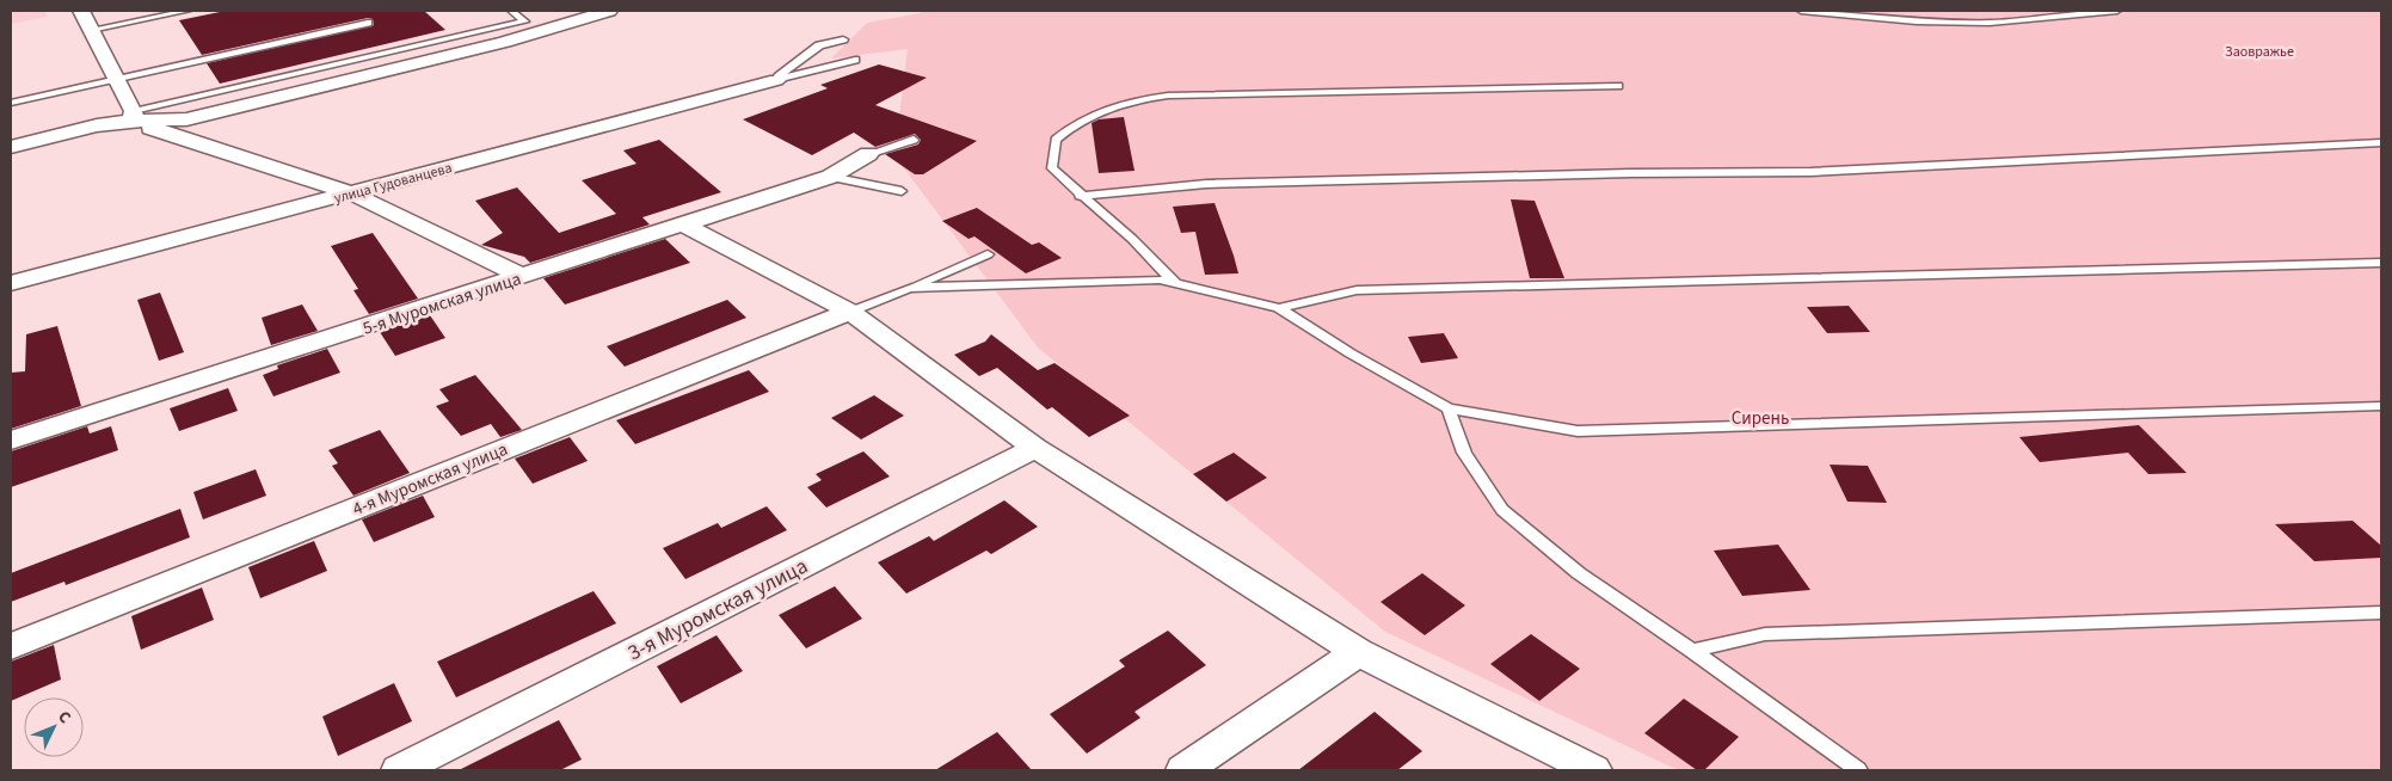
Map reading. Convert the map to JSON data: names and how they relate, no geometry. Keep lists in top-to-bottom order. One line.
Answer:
{"streets":{"street":["улица Гудованцева","5-я Муромская улица","4-я Муромская улица","3-я Муромская улица"]},"parks":["Заовражье","Сирень"],"north":"top right"}
